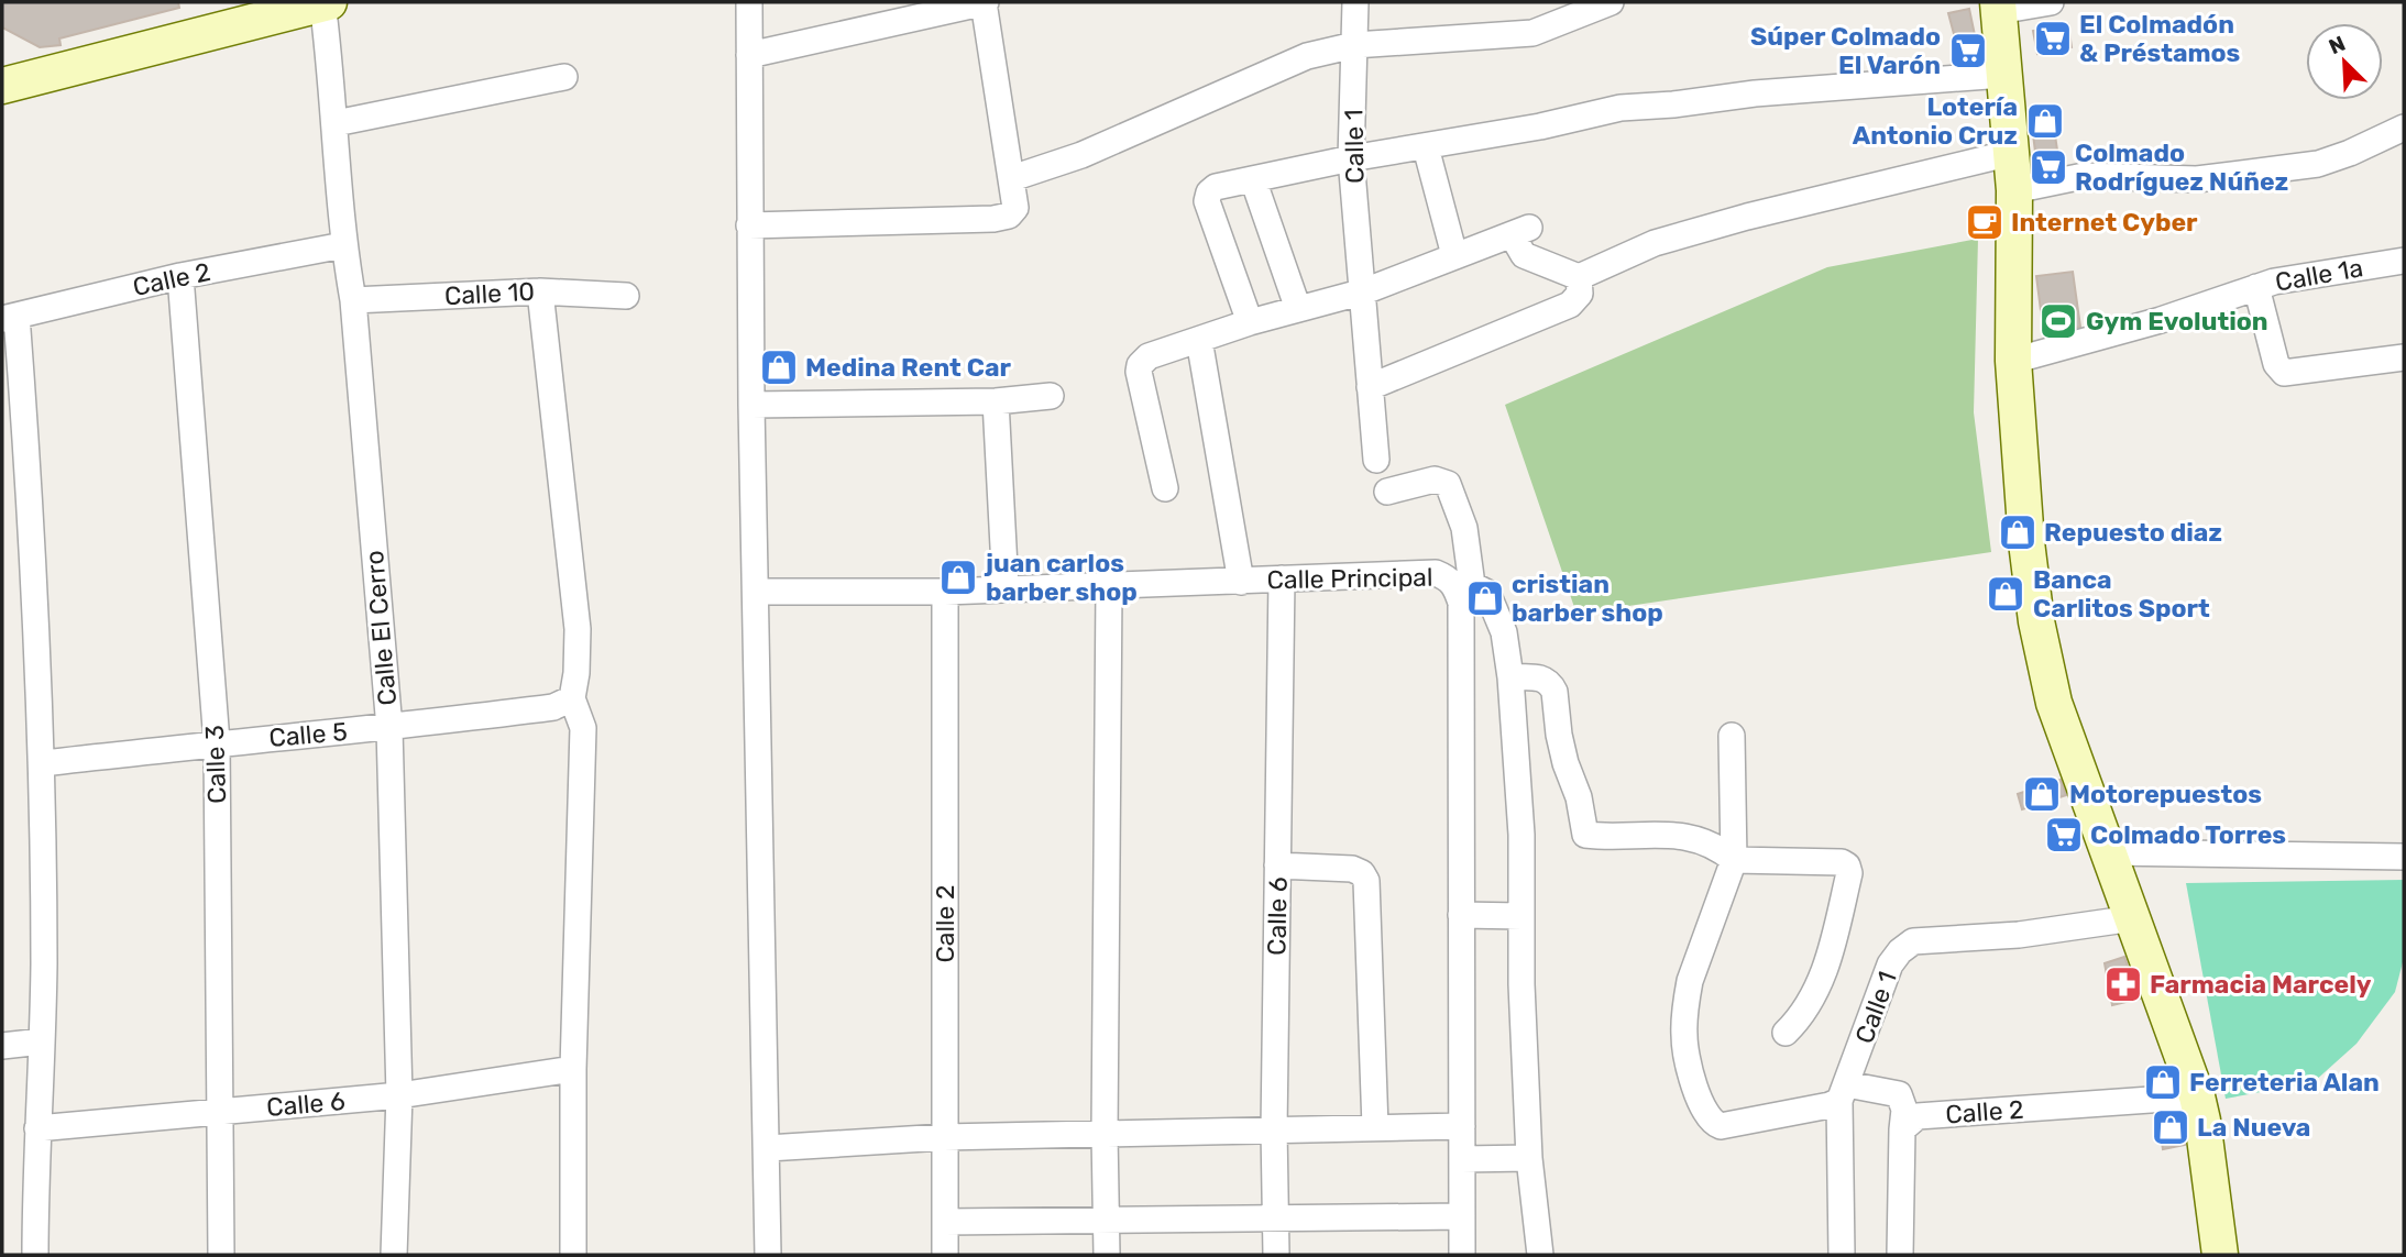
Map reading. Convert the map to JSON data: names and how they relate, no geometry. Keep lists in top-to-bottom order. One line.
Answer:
{"streets":{"street":["Calle 1","Calle 1a","Calle 2","Calle 10","Calle Principal","Calle El Cerro","Calle 5","Calle 3","Calle 6"]},"crossings":[["Calle 2","Calle Principal"],["Calle 2","Calle El Cerro"],["Calle 2","Calle 3"],["Calle 10","Calle El Cerro"],["Calle Principal","Calle 6"],["Calle El Cerro","Calle 5"],["Calle El Cerro","Calle 6"],["Calle 5","Calle 3"],["Calle 3","Calle 6"]],"places":{"supermarket":["El Colmadón & Préstamos","Súper Colmado El Varón","Colmado Rodríguez Núñez","Colmado Torres"],"shop":["Lotería Antonio Cruz","Medina Rent Car","Repuesto diaz","juan carlos barber shop","Banca Carlitos Sport","cristian barber shop","Motorepuestos","Ferreteria Alan","La Nueva"],"cafe":["Internet Cyber"],"sports":["Gym Evolution"],"pharmacy":["Farmacia Marcely"]},"north":"top left"}
